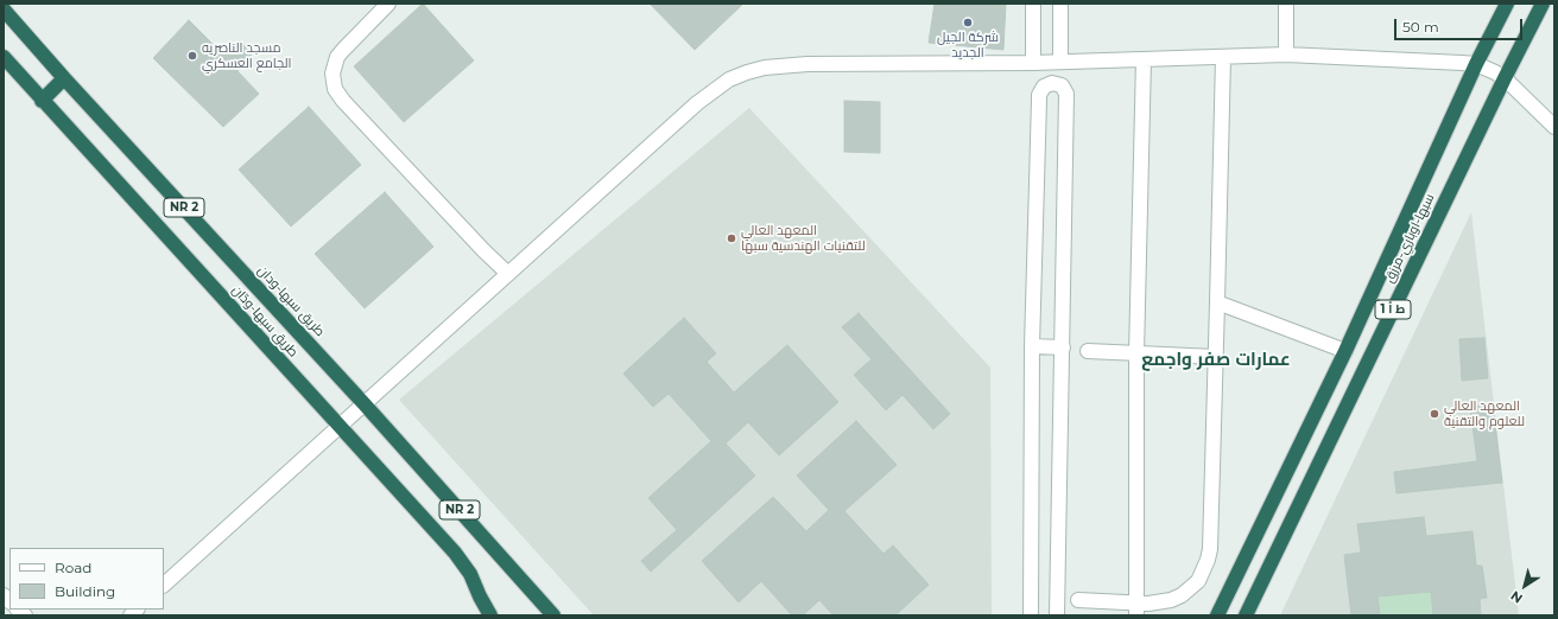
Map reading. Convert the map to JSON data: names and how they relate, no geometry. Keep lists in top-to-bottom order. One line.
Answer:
{"streets":{"highway":["NR 2","سبها-اوباري-مرزق","طريق سبها-ودان","ط أ 1","طريق سبها-ودّان"]},"districts":["عمارات صفر واجمع"],"places":["شركة الجيل الجديد","مسجد الناصريه الجامع العسكري","المعهد العالي للتقنيات الهندسية سبها","المعهد العالي للعلوم والتقنية"],"legend":["Road","Building"],"scale_bar":"50 m","north":"bottom left"}
